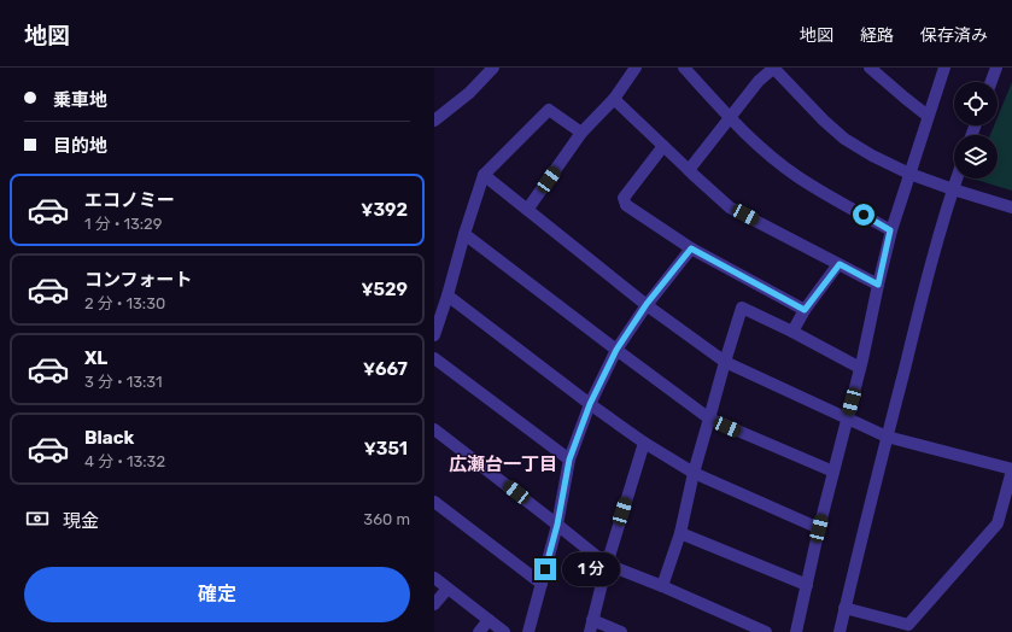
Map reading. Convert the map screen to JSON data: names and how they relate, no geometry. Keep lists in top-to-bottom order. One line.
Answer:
{"districts":["広瀬台一丁目"],"page":{"header":"地図","nav":["地図","経路","保存済み"],"banner":["乗車地","目的地"],"list":[{"name":"エコノミー","note":"1 分 · 13:29","value":"¥392"},{"name":"コンフォート","note":"2 分 · 13:30","value":"¥529"},{"name":"XL","note":"3 分 · 13:31","value":"¥667"},{"name":"Black","note":"4 分 · 13:32","value":"¥351"}],"pay":["現金","360 m"],"bubble":"1 分","buttons":"確定"}}
